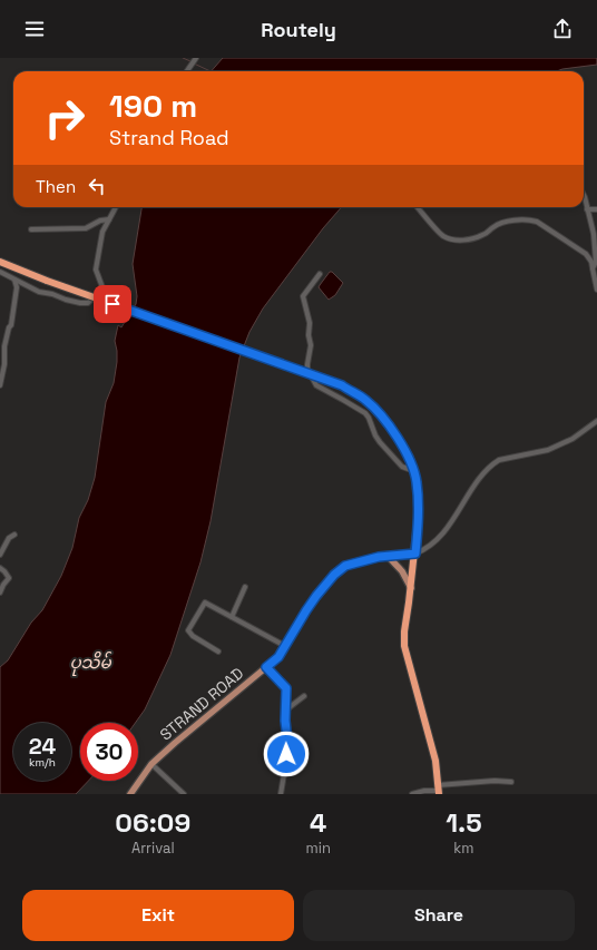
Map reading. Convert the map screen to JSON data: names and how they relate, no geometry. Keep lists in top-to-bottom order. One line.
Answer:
{"streets":{"main road":["STRAND ROAD"]},"water":["ပုသိမ်"],"page":{"header":"Routely","turn":["190 m","Strand Road"],"then":"Then","speed":"24 km/h","limit":"30","eta":["06:09","Arrival","4","min","1.5","km"],"buttons":["Exit","Share"]}}
